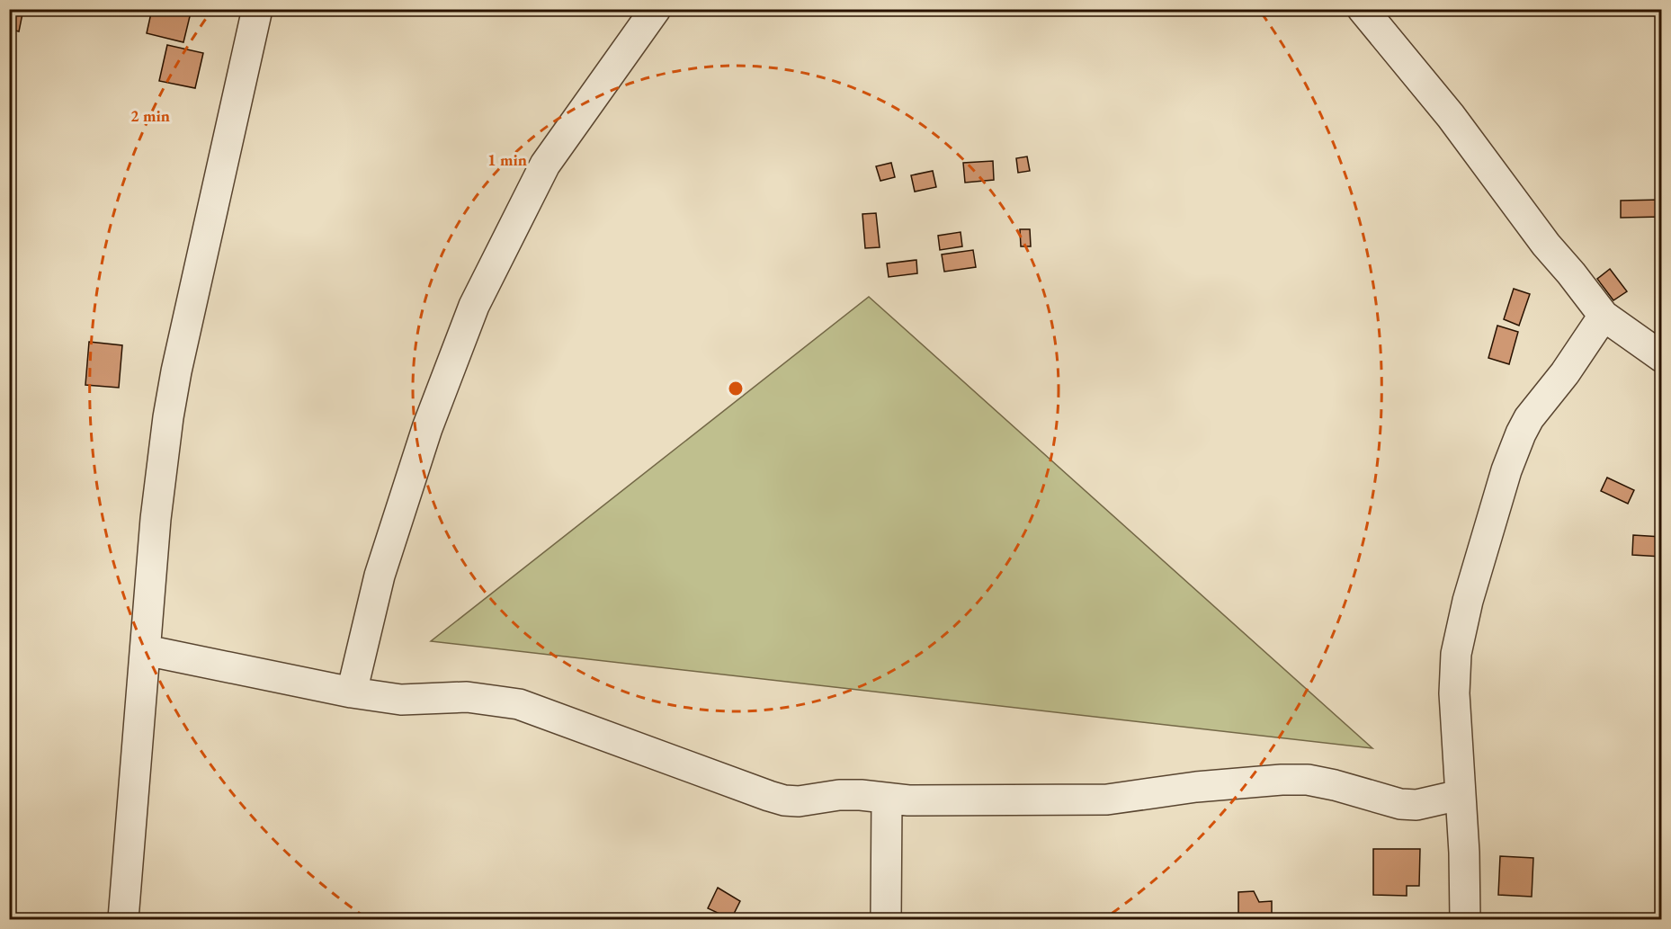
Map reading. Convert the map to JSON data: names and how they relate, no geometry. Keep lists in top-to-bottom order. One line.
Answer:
{"rings":["2 min","1 min"]}
